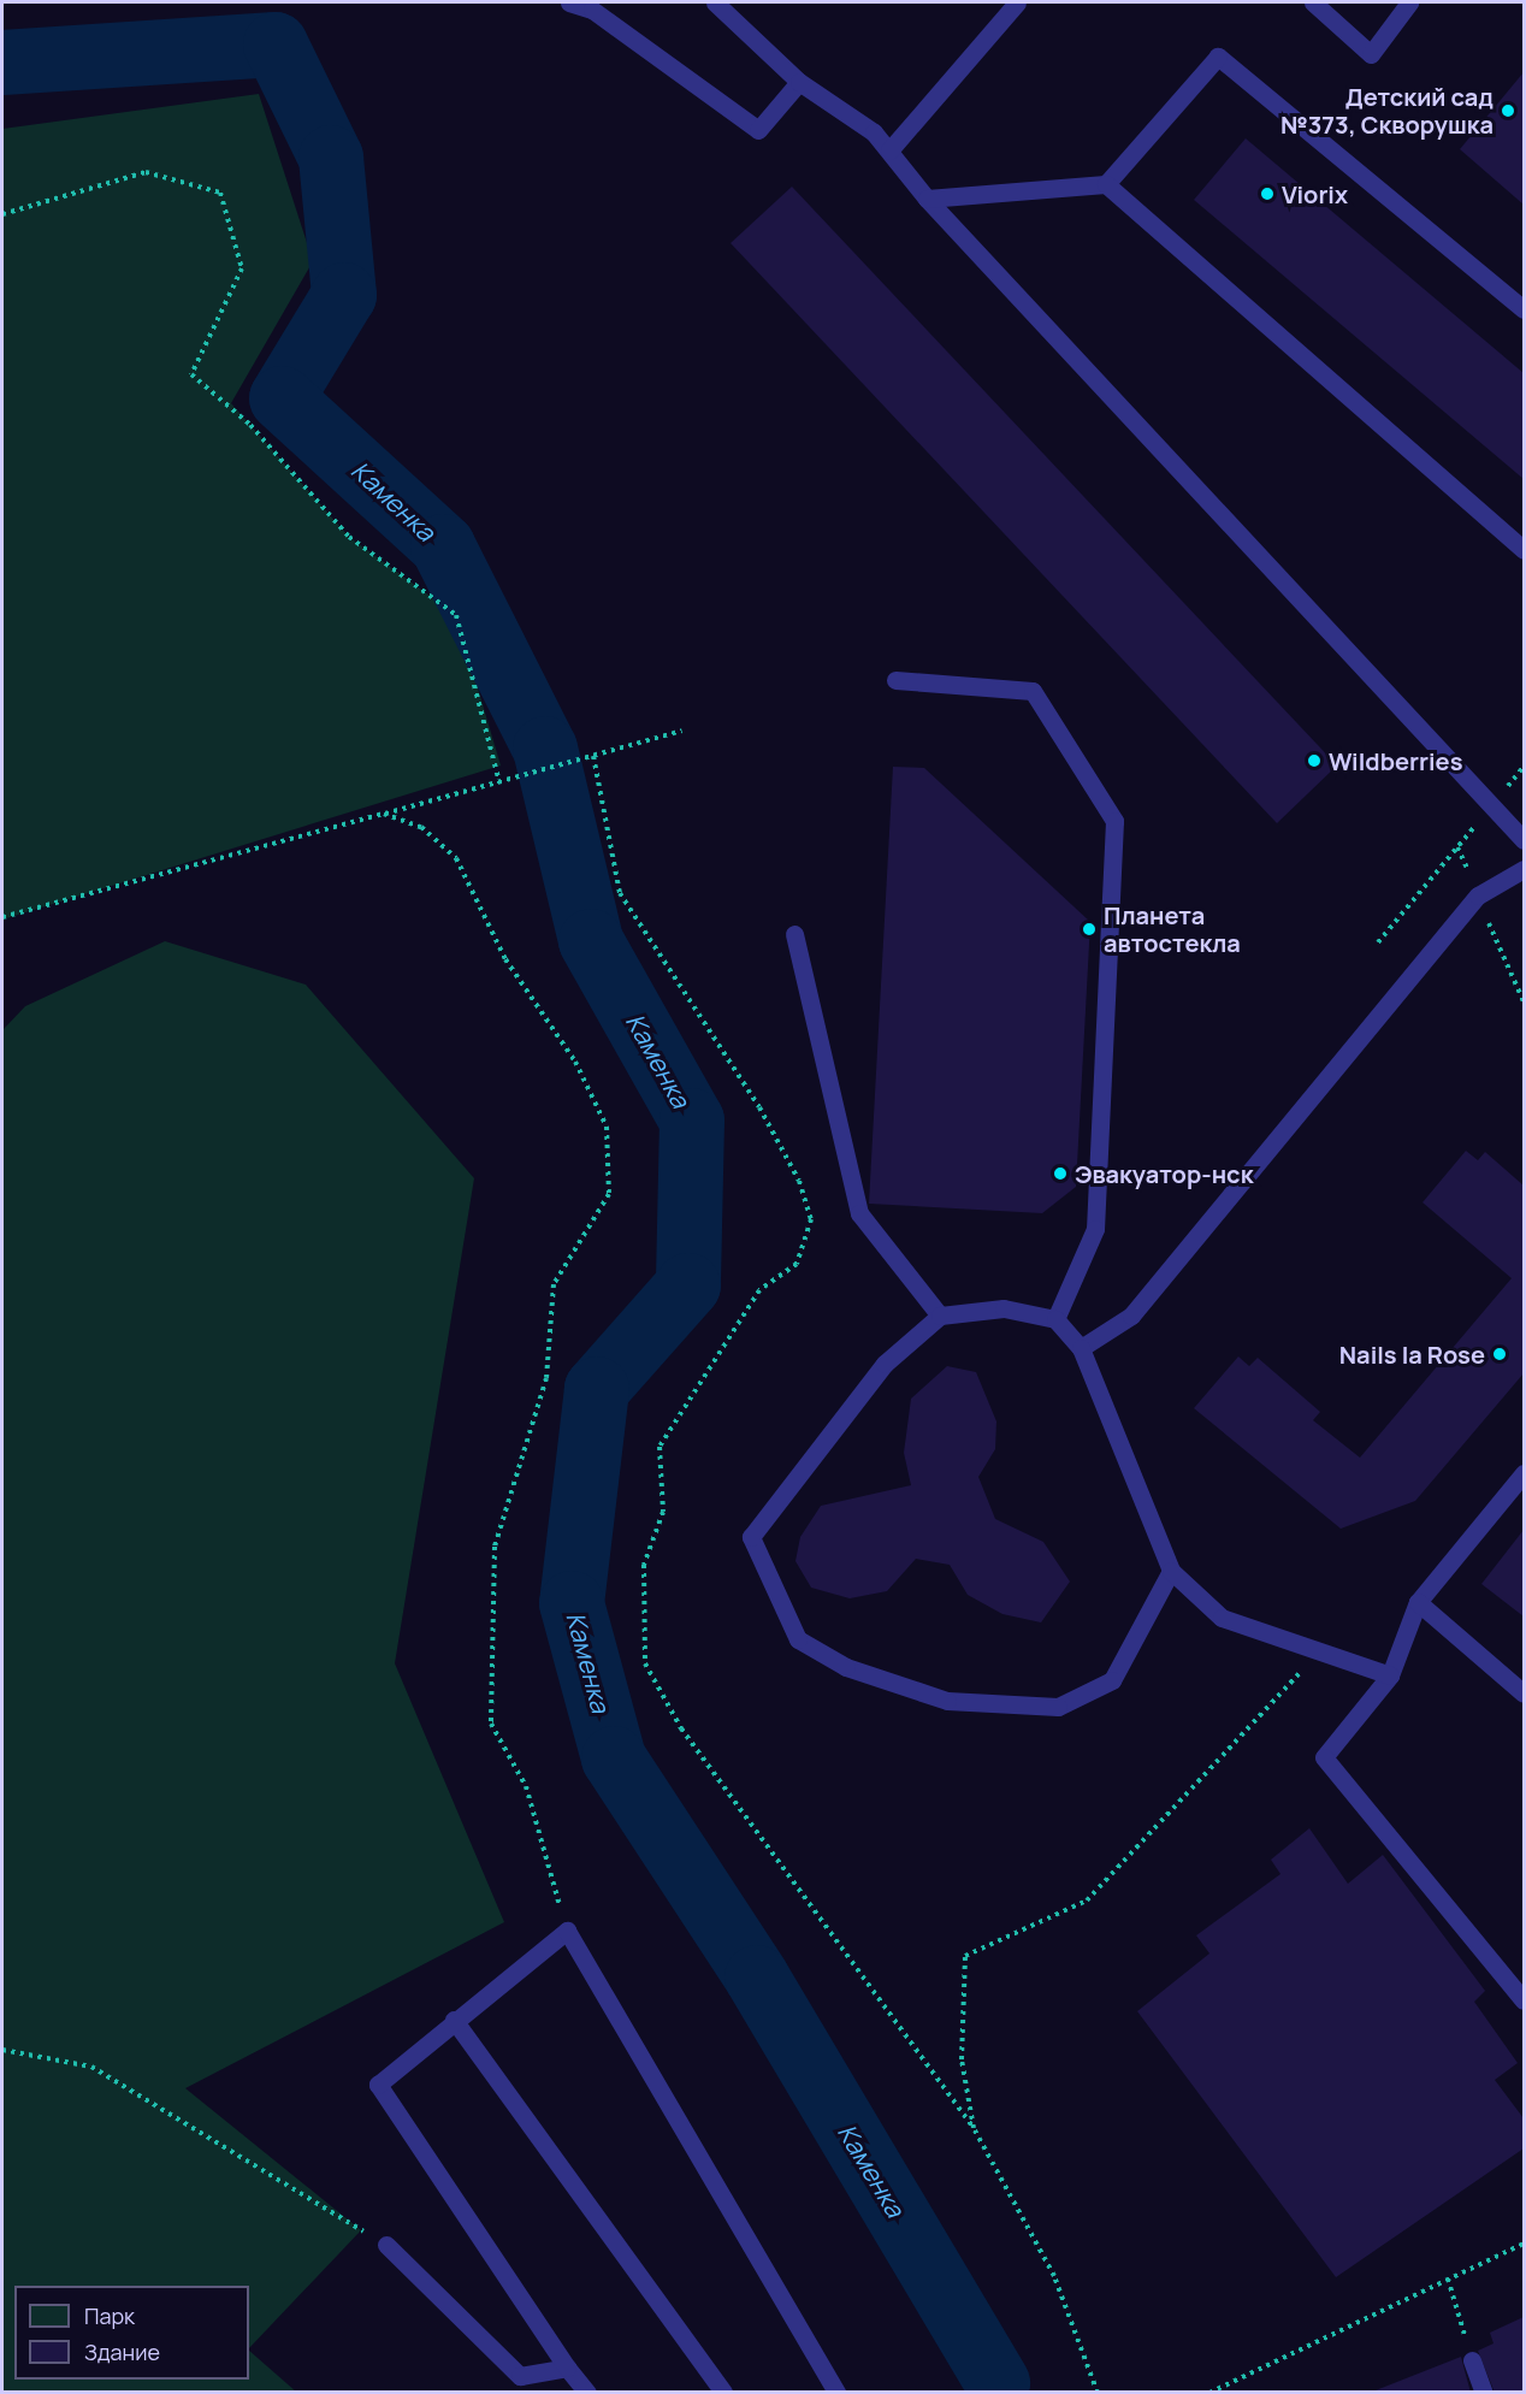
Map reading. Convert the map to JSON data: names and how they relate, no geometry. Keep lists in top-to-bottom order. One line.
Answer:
{"water":["Каменка"],"places":["Детский сад №373, Скворушка","Viorix","Wildberries","Планета автостекла","Эвакуатор-нск","Nails la Rose"],"legend":["Парк","Здание"]}
